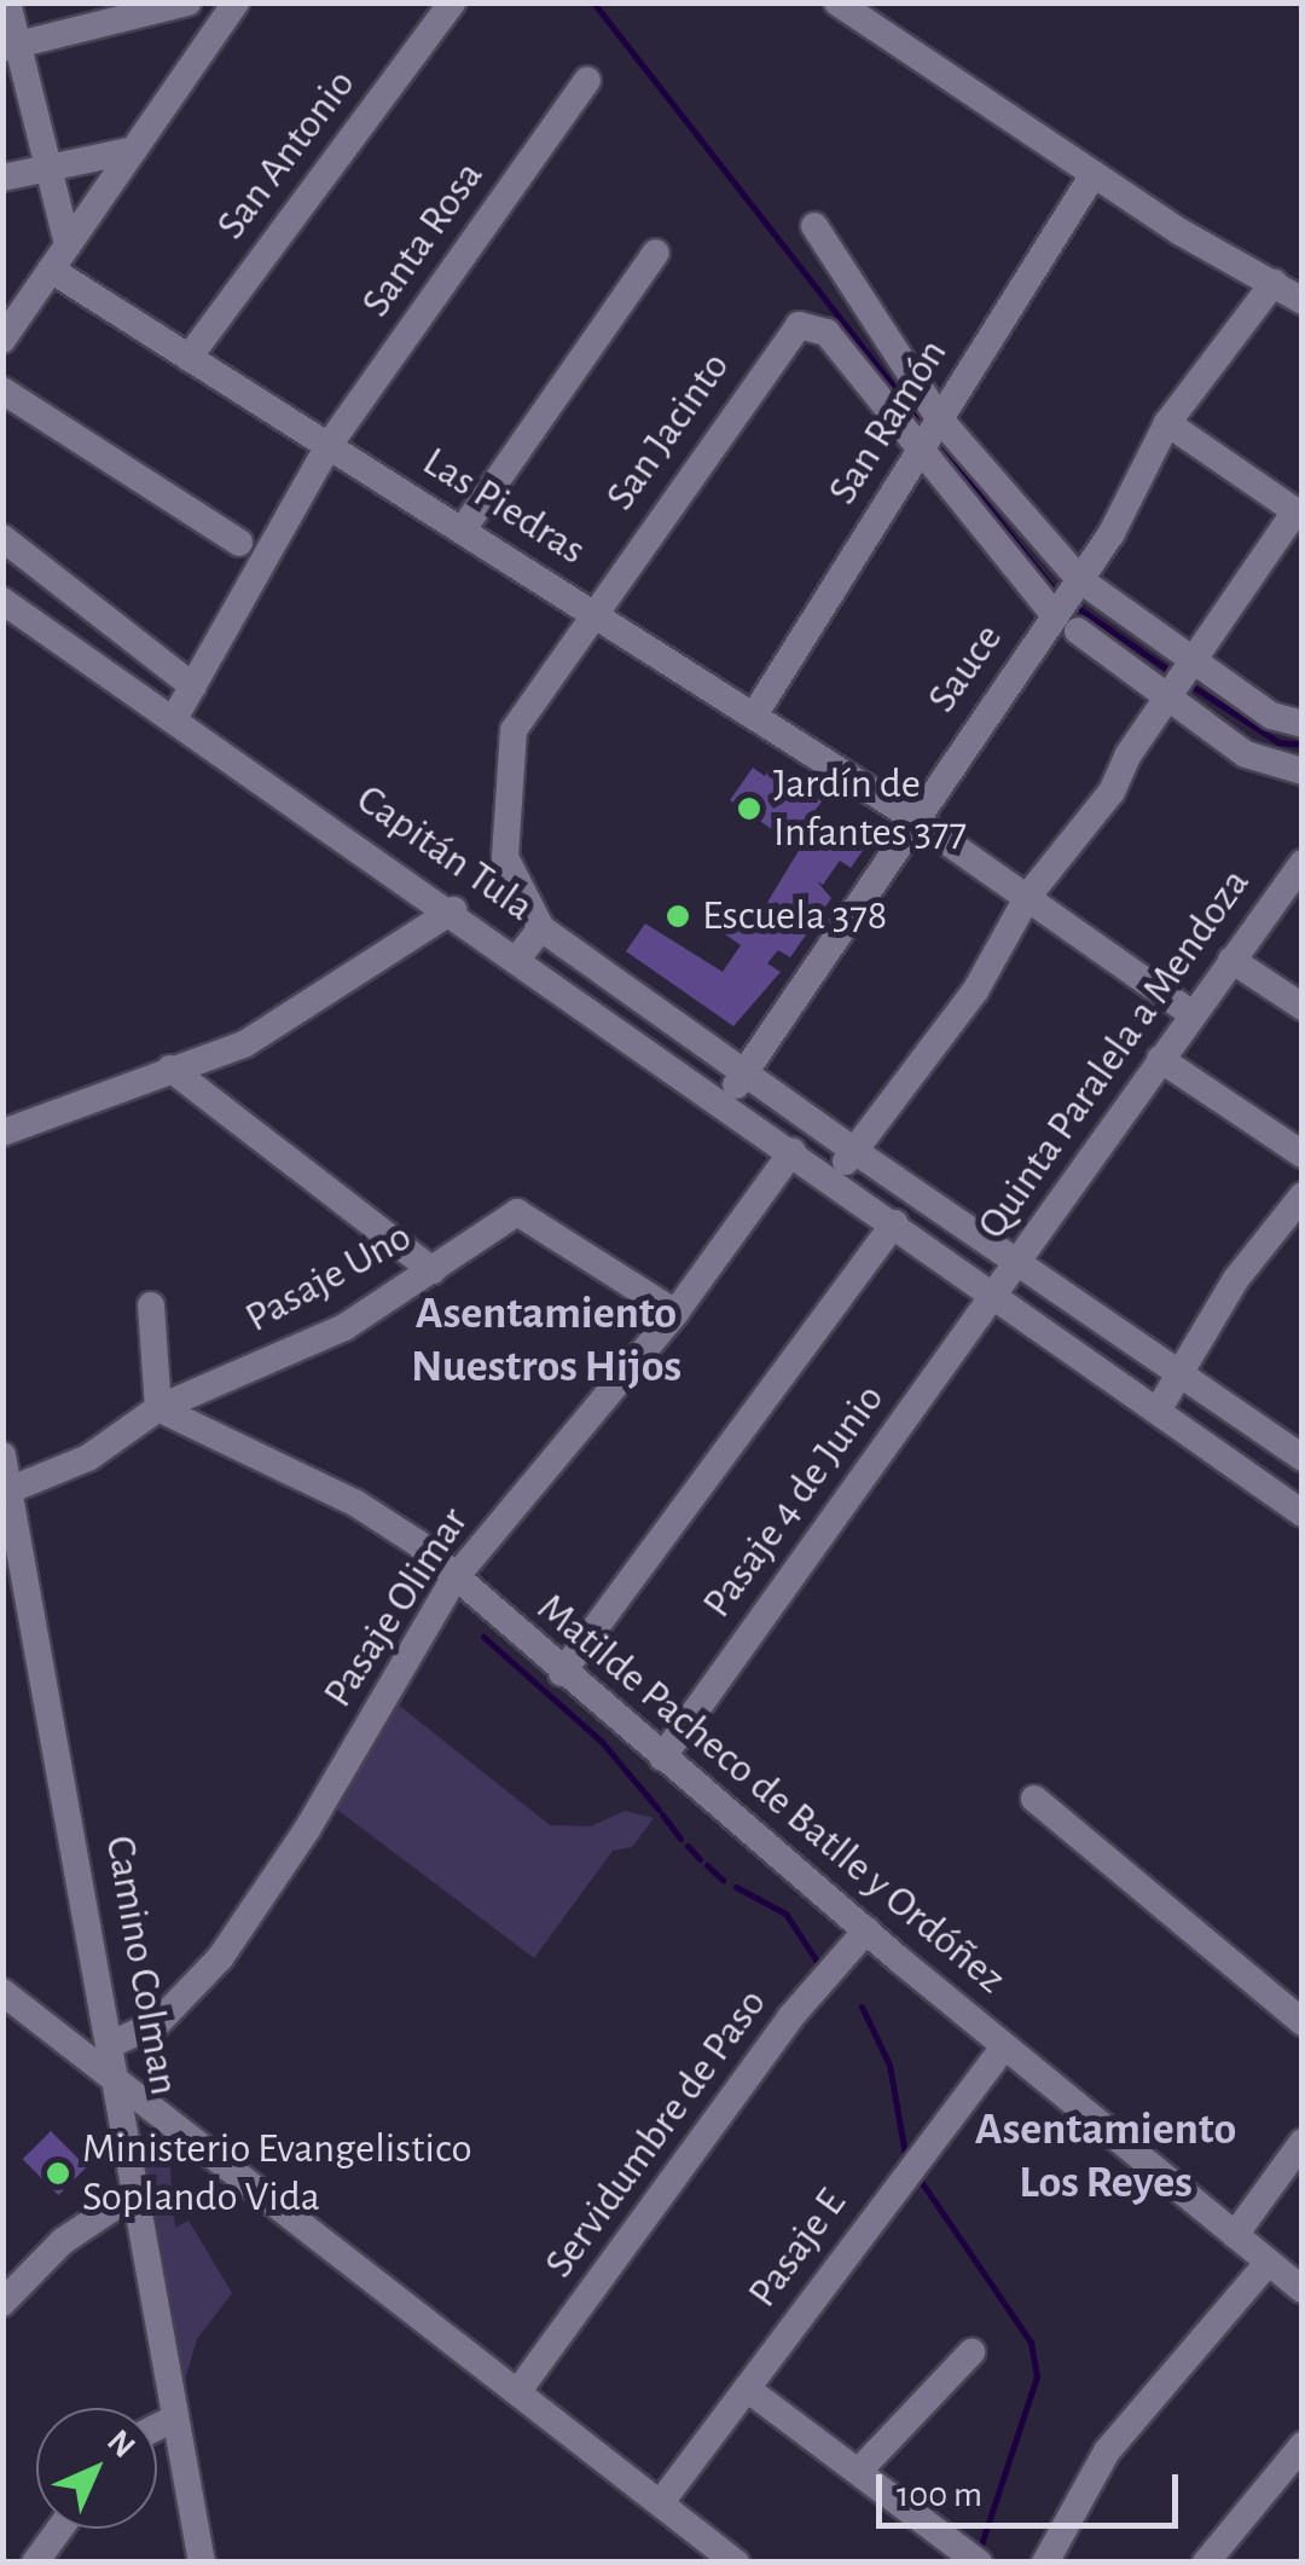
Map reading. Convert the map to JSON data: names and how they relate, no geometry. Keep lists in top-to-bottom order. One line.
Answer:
{"streets":{"street":["San Antonio","Santa Rosa","San Ramón","San Jacinto","Las Piedras","Sauce","Capitán Tula","Quinta Paralela a Mendoza","Pasaje Uno","Pasaje 4 de Junio","Pasaje Olimar","Matilde Pacheco de Batlle y Ordóñez","Camino Colman","Servidumbre de Paso","Pasaje E"]},"crossings":[["San Antonio","Las Piedras"],["Santa Rosa","Las Piedras"],["Santa Rosa","Capitán Tula"],["San Ramón","San Jacinto"],["San Ramón","Las Piedras"],["San Jacinto","Las Piedras"],["Las Piedras","Sauce"],["Las Piedras","Quinta Paralela a Mendoza"],["Sauce","Capitán Tula"],["Capitán Tula","Quinta Paralela a Mendoza"],["Capitán Tula","Pasaje 4 de Junio"],["Capitán Tula","Pasaje Olimar"],["Quinta Paralela a Mendoza","Pasaje 4 de Junio"],["Pasaje Uno","Pasaje Olimar"],["Pasaje Uno","Matilde Pacheco de Batlle y Ordóñez"],["Pasaje Uno","Camino Colman"],["Pasaje 4 de Junio","Matilde Pacheco de Batlle y Ordóñez"],["Pasaje Olimar","Matilde Pacheco de Batlle y Ordóñez"],["Pasaje Olimar","Camino Colman"],["Matilde Pacheco de Batlle y Ordóñez","Servidumbre de Paso"],["Matilde Pacheco de Batlle y Ordóñez","Pasaje E"]],"districts":["Asentamiento Nuestros Hijos","Asentamiento Los Reyes"],"places":["Jardín de Infantes 377","Escuela 378","Ministerio Evangelistico Soplando Vida"],"scale_bar":"100 m","north":"top right"}
